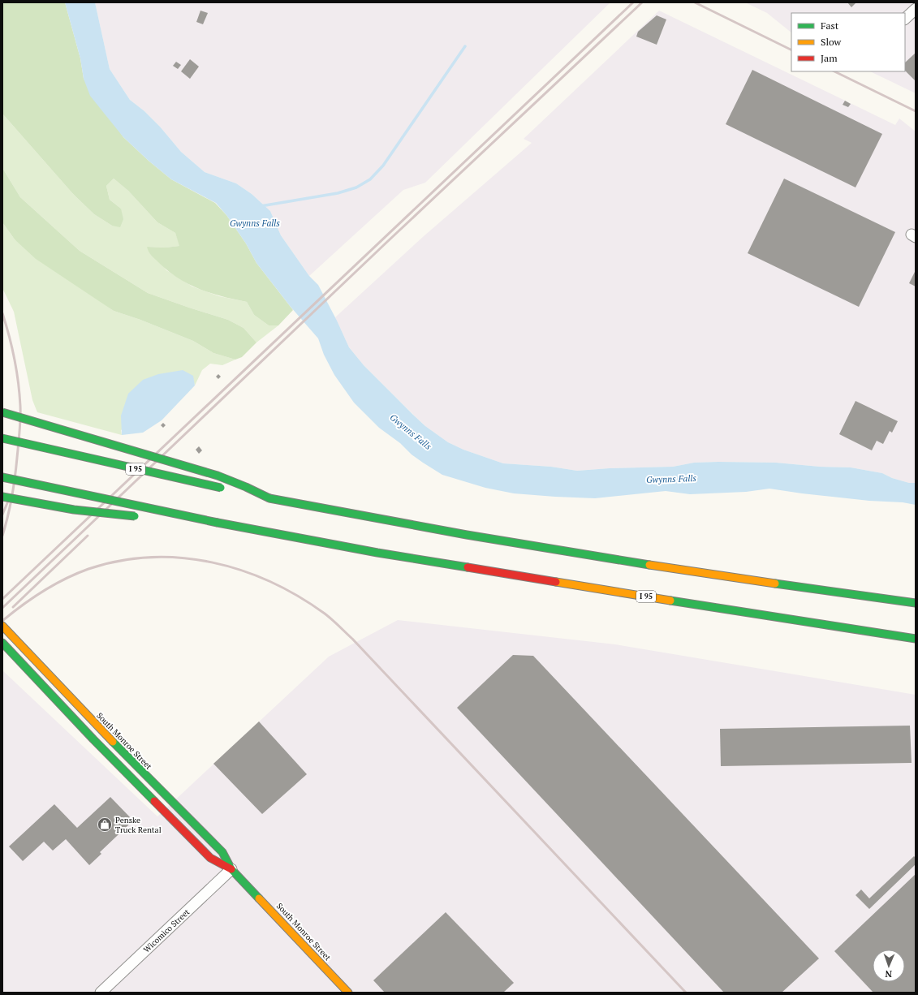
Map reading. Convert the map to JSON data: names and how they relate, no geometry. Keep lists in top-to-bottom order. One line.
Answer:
{"streets":{"main road":["I 95","South Monroe Street"],"street":["Wicomico Street"]},"crossings":[["South Monroe Street","Wicomico Street"]],"water":["Gwynns Falls"],"places":{"shop":["Penske Truck Rental"]},"legend":["Fast","Slow","Jam"],"north":"bottom"}
